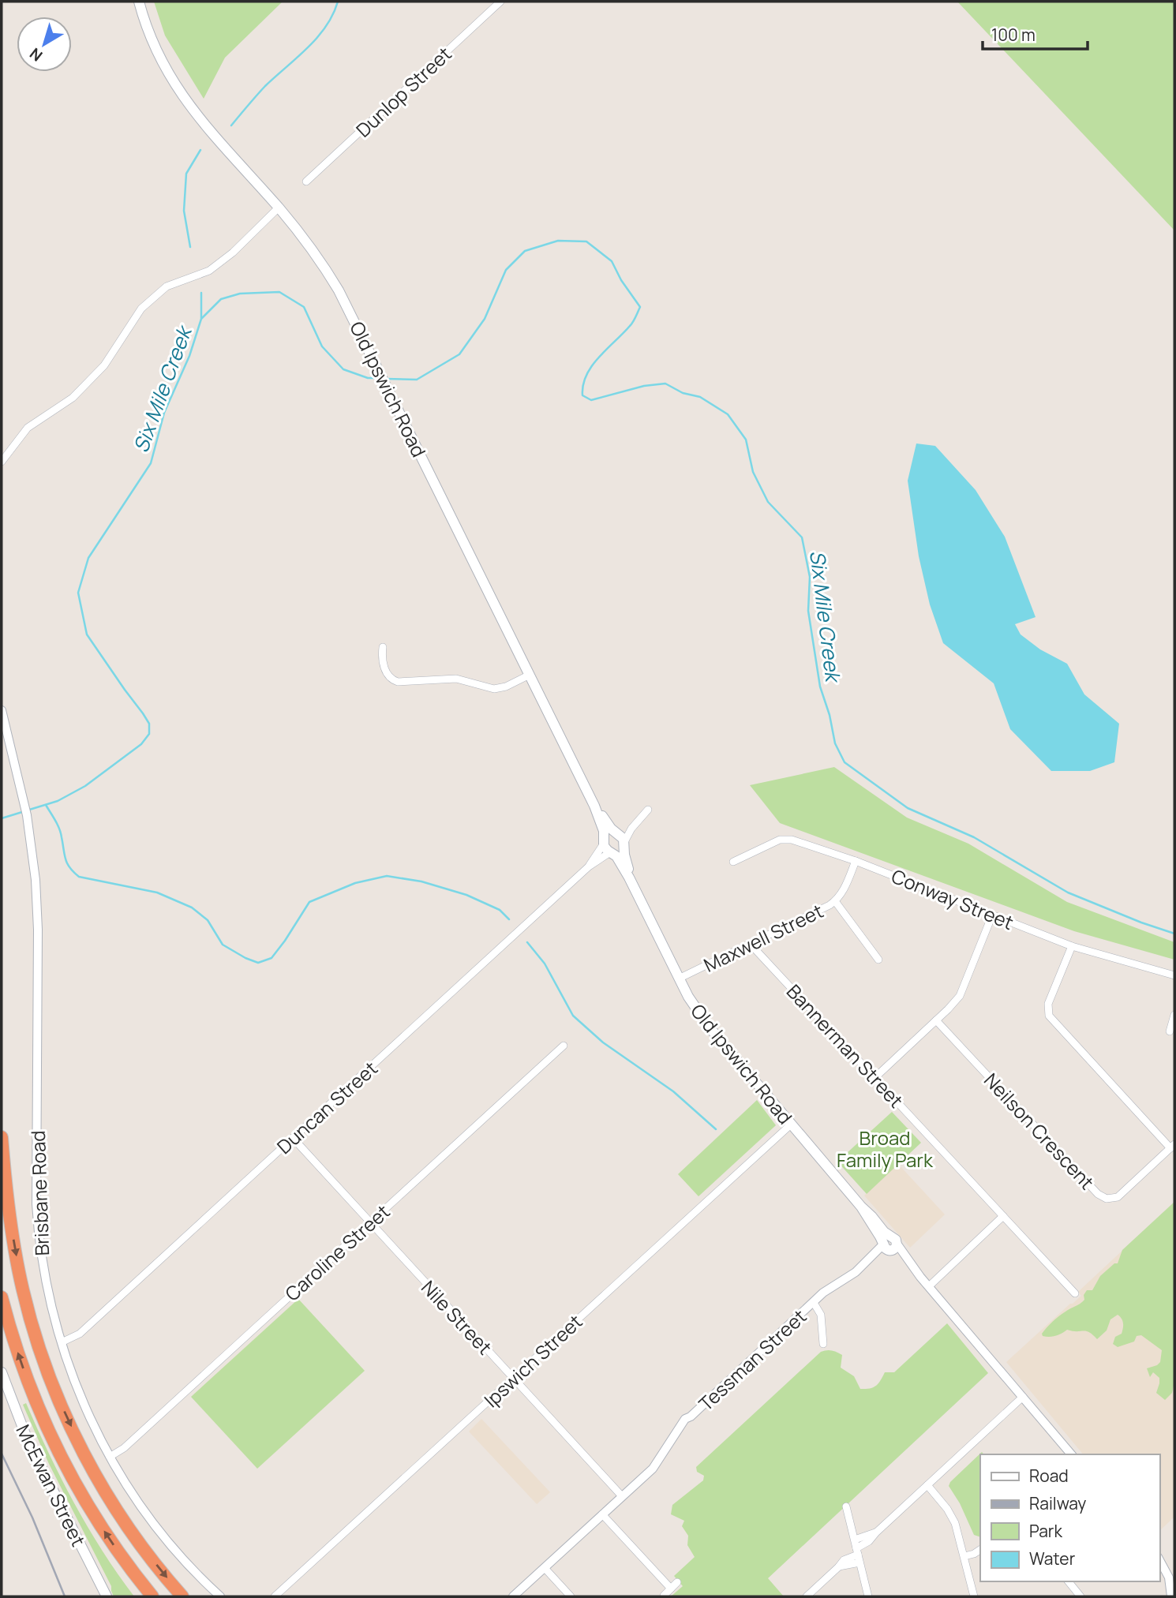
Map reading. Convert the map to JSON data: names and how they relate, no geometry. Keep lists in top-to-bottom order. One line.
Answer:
{"streets":{"main road":["Old Ipswich Road","McEwan Street"],"street":["Dunlop Street","Conway Street","Maxwell Street","Bannerman Street","Duncan Street","Neilson Crescent","Brisbane Road","Caroline Street","Nile Street","Tessman Street","Ipswich Street"]},"crossings":[["Old Ipswich Road","Maxwell Street"],["Old Ipswich Road","Duncan Street"],["Old Ipswich Road","Tessman Street"],["Old Ipswich Road","Ipswich Street"],["Conway Street","Maxwell Street"],["Maxwell Street","Bannerman Street"],["Duncan Street","Brisbane Road"],["Duncan Street","Nile Street"],["Brisbane Road","Caroline Street"],["Caroline Street","Nile Street"],["Nile Street","Tessman Street"],["Nile Street","Ipswich Street"]],"water":["Six Mile Creek"],"parks":["Broad Family Park"],"legend":["Road","Railway","Park","Water"],"scale_bar":"100 m","north":"bottom left"}
